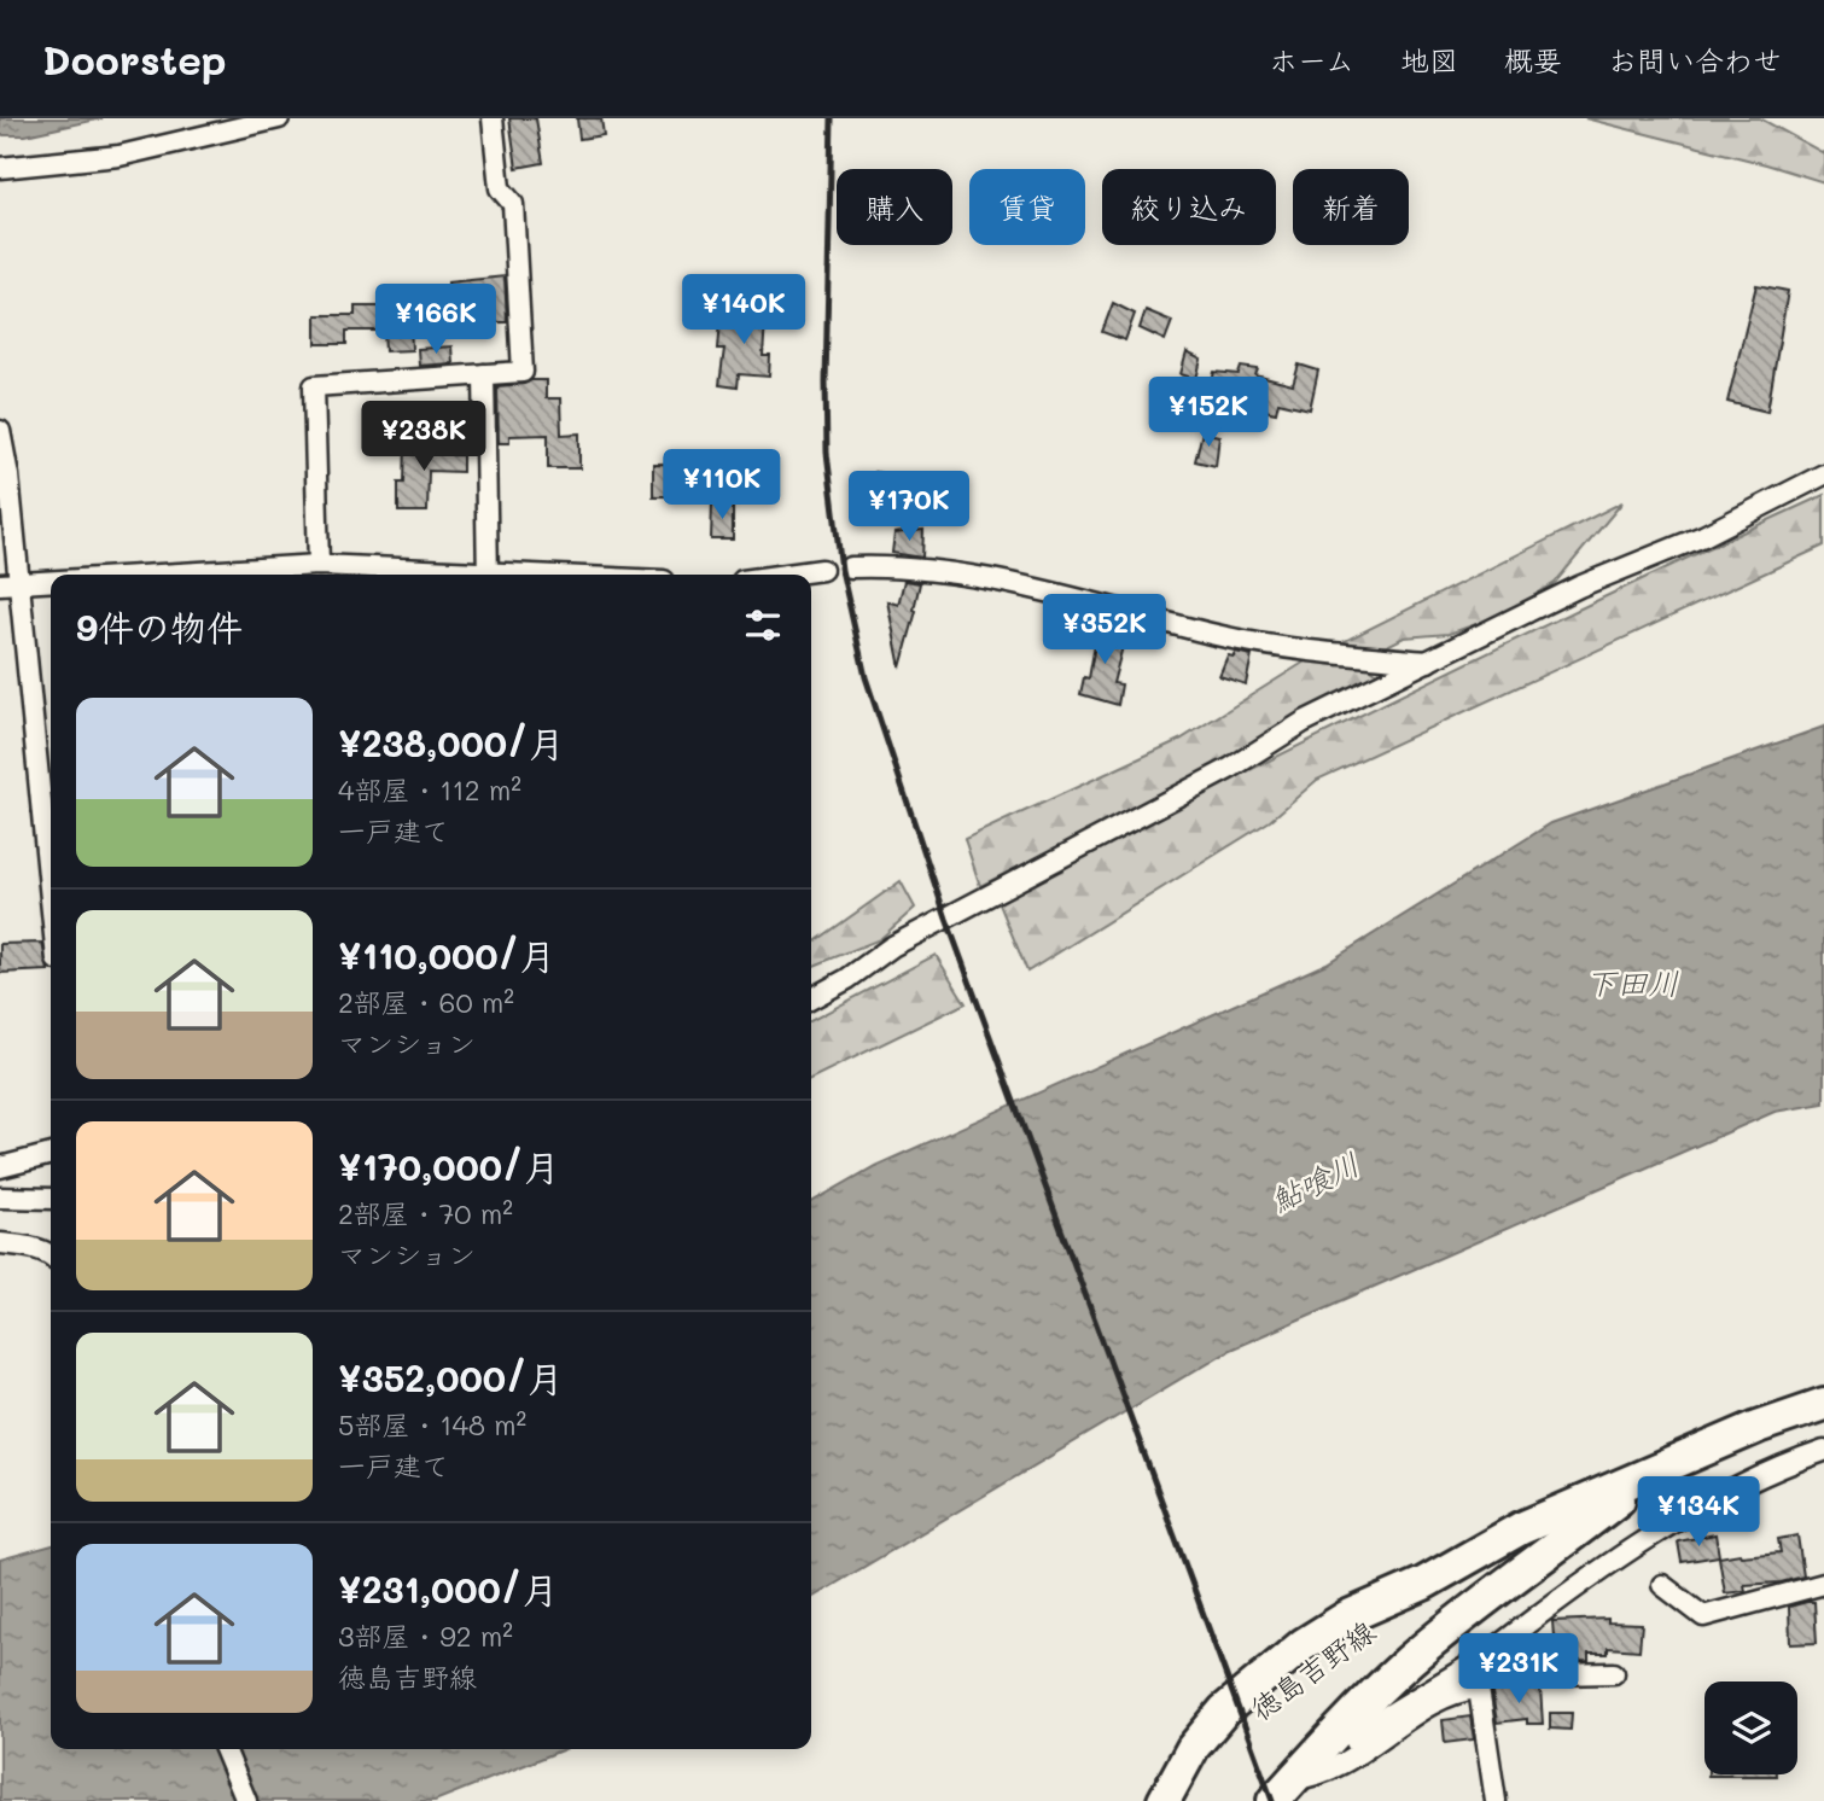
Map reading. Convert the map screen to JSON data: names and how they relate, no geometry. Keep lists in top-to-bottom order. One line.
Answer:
{"streets":{"main road":["徳島吉野線"]},"water":["下田川","鮎喰川"],"page":{"header":"Doorstep","nav":["ホーム","地図","概要","お問い合わせ"],"chip":["購入","賃貸","絞り込み","新着"],"price":["¥140K","¥166K","¥152K","¥238K","¥110K","¥170K","¥352K","¥134K","¥231K"],"heading":"9件の物件","list":[{"name":"¥238,000/月","note":"4部屋 · 112 m² · 一戸建て"},{"name":"¥110,000/月","note":"2部屋 · 60 m² · マンション"},{"name":"¥170,000/月","note":"2部屋 · 70 m² · マンション"},{"name":"¥352,000/月","note":"5部屋 · 148 m² · 一戸建て"},{"name":"¥231,000/月","note":"3部屋 · 92 m² · 徳島吉野線"}]}}
